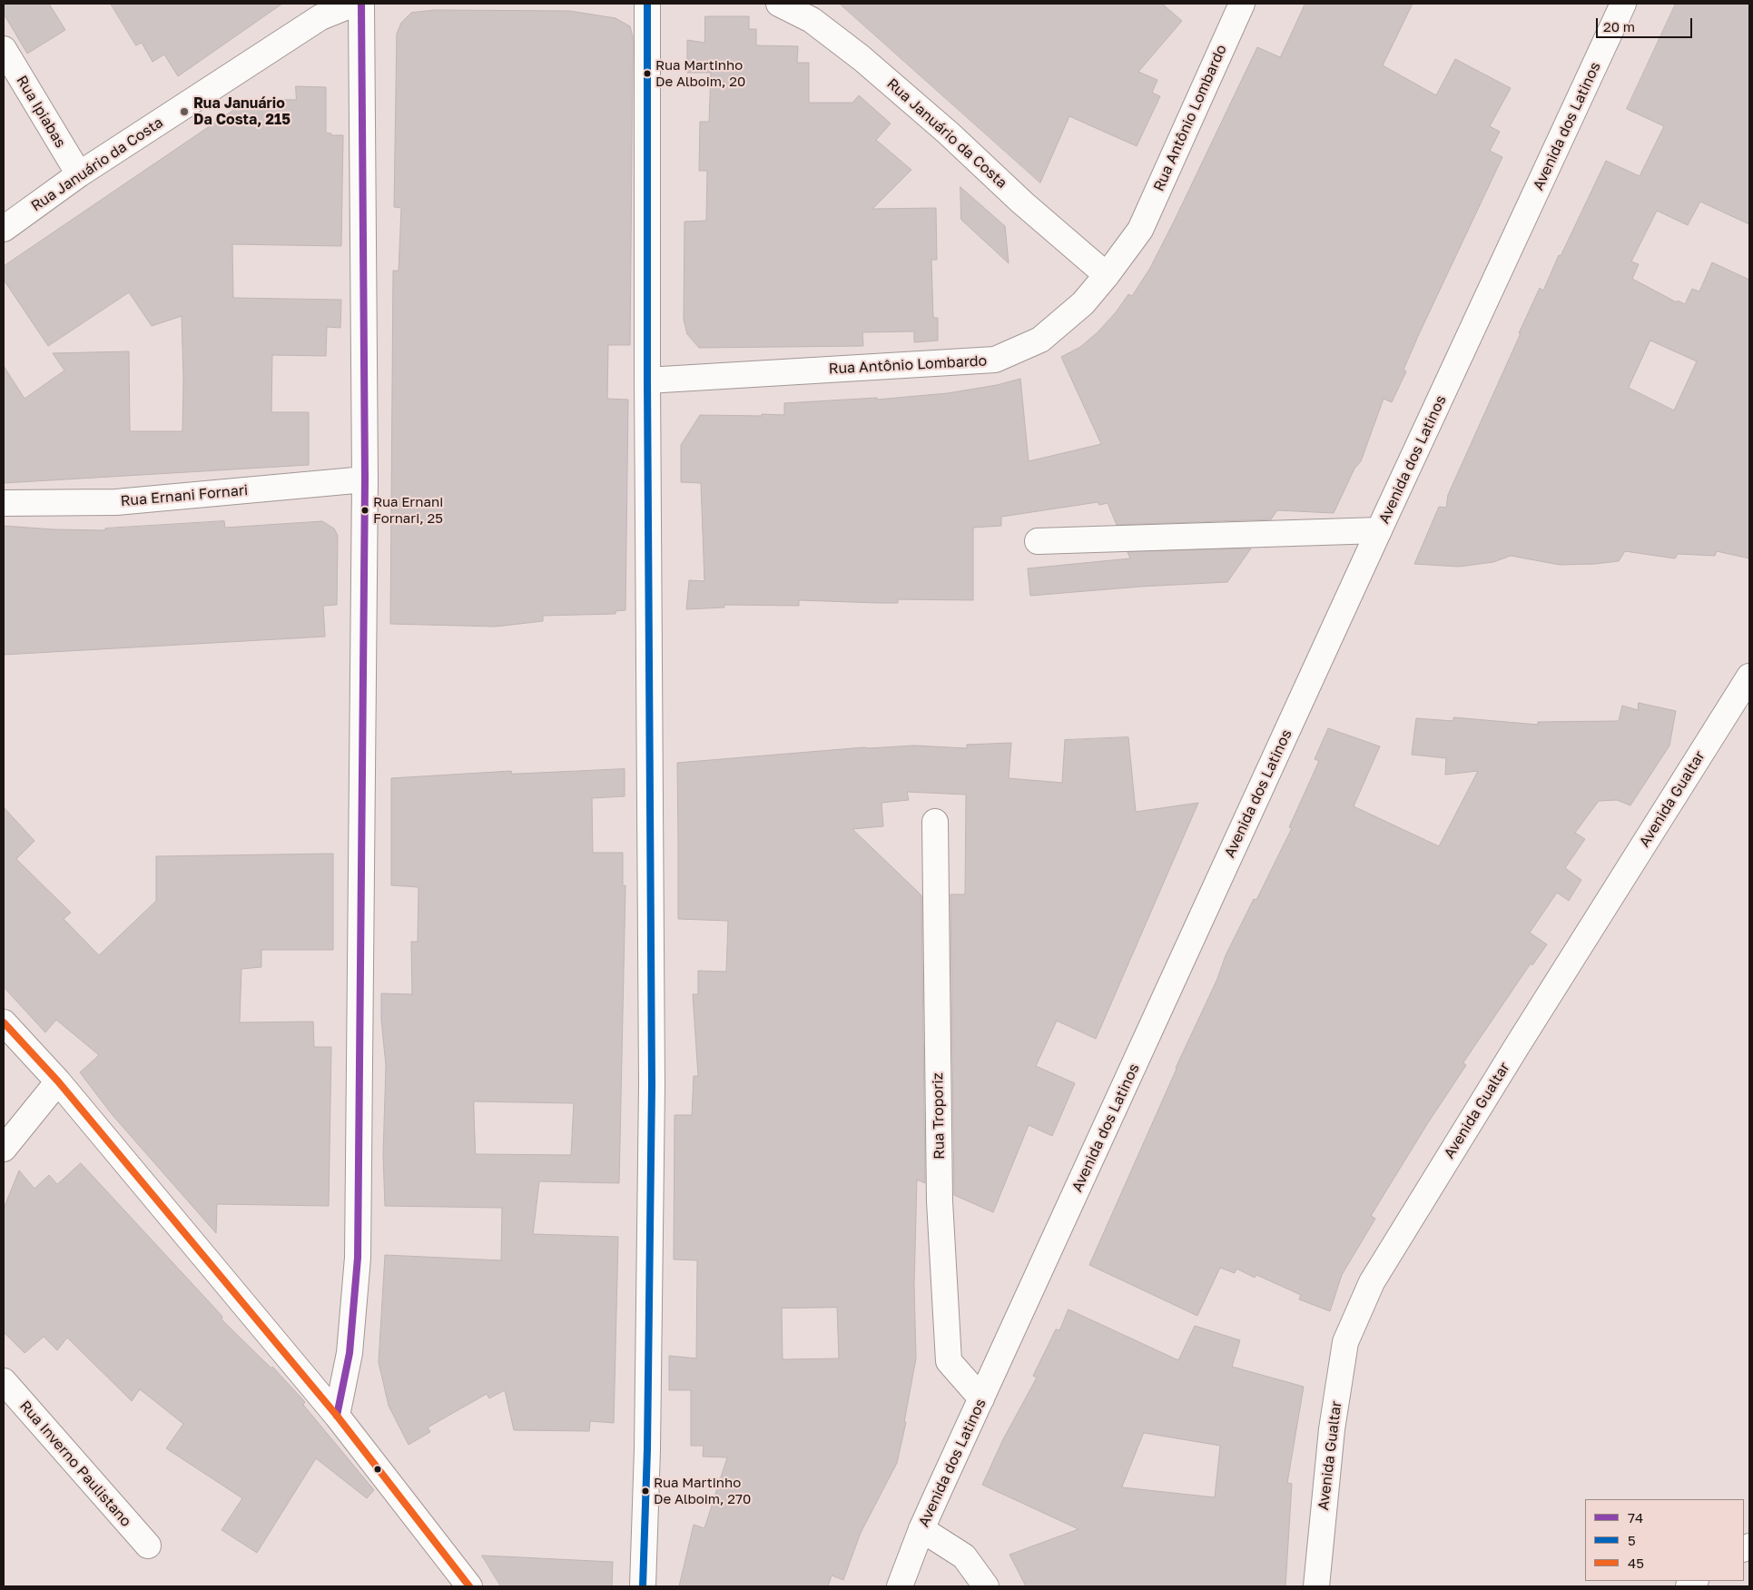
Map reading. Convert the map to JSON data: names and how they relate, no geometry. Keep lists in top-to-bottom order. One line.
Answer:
{"streets":{"street":["Rua Ipiabas","Rua Antônio Lombardo","Avenida dos Latinos","Rua Januário da Costa","Rua Ernani Fornari","Avenida Gualtar","Rua Troporiz","Rua Inverno Paulistano"]},"crossings":[["Rua Ipiabas","Rua Januário da Costa"],["Rua Antônio Lombardo","Rua Januário da Costa"],["Avenida dos Latinos","Rua Troporiz"]],"places":["Rua Martinho De Alboim, 20","Rua Januário Da Costa, 215","Rua Ernani Fornari, 25","Rua Martinho De Alboim, 270"],"lines":["transit line 74","transit line 5","transit line 45"],"legend":["74","5","45"],"scale_bar":"20 m"}
